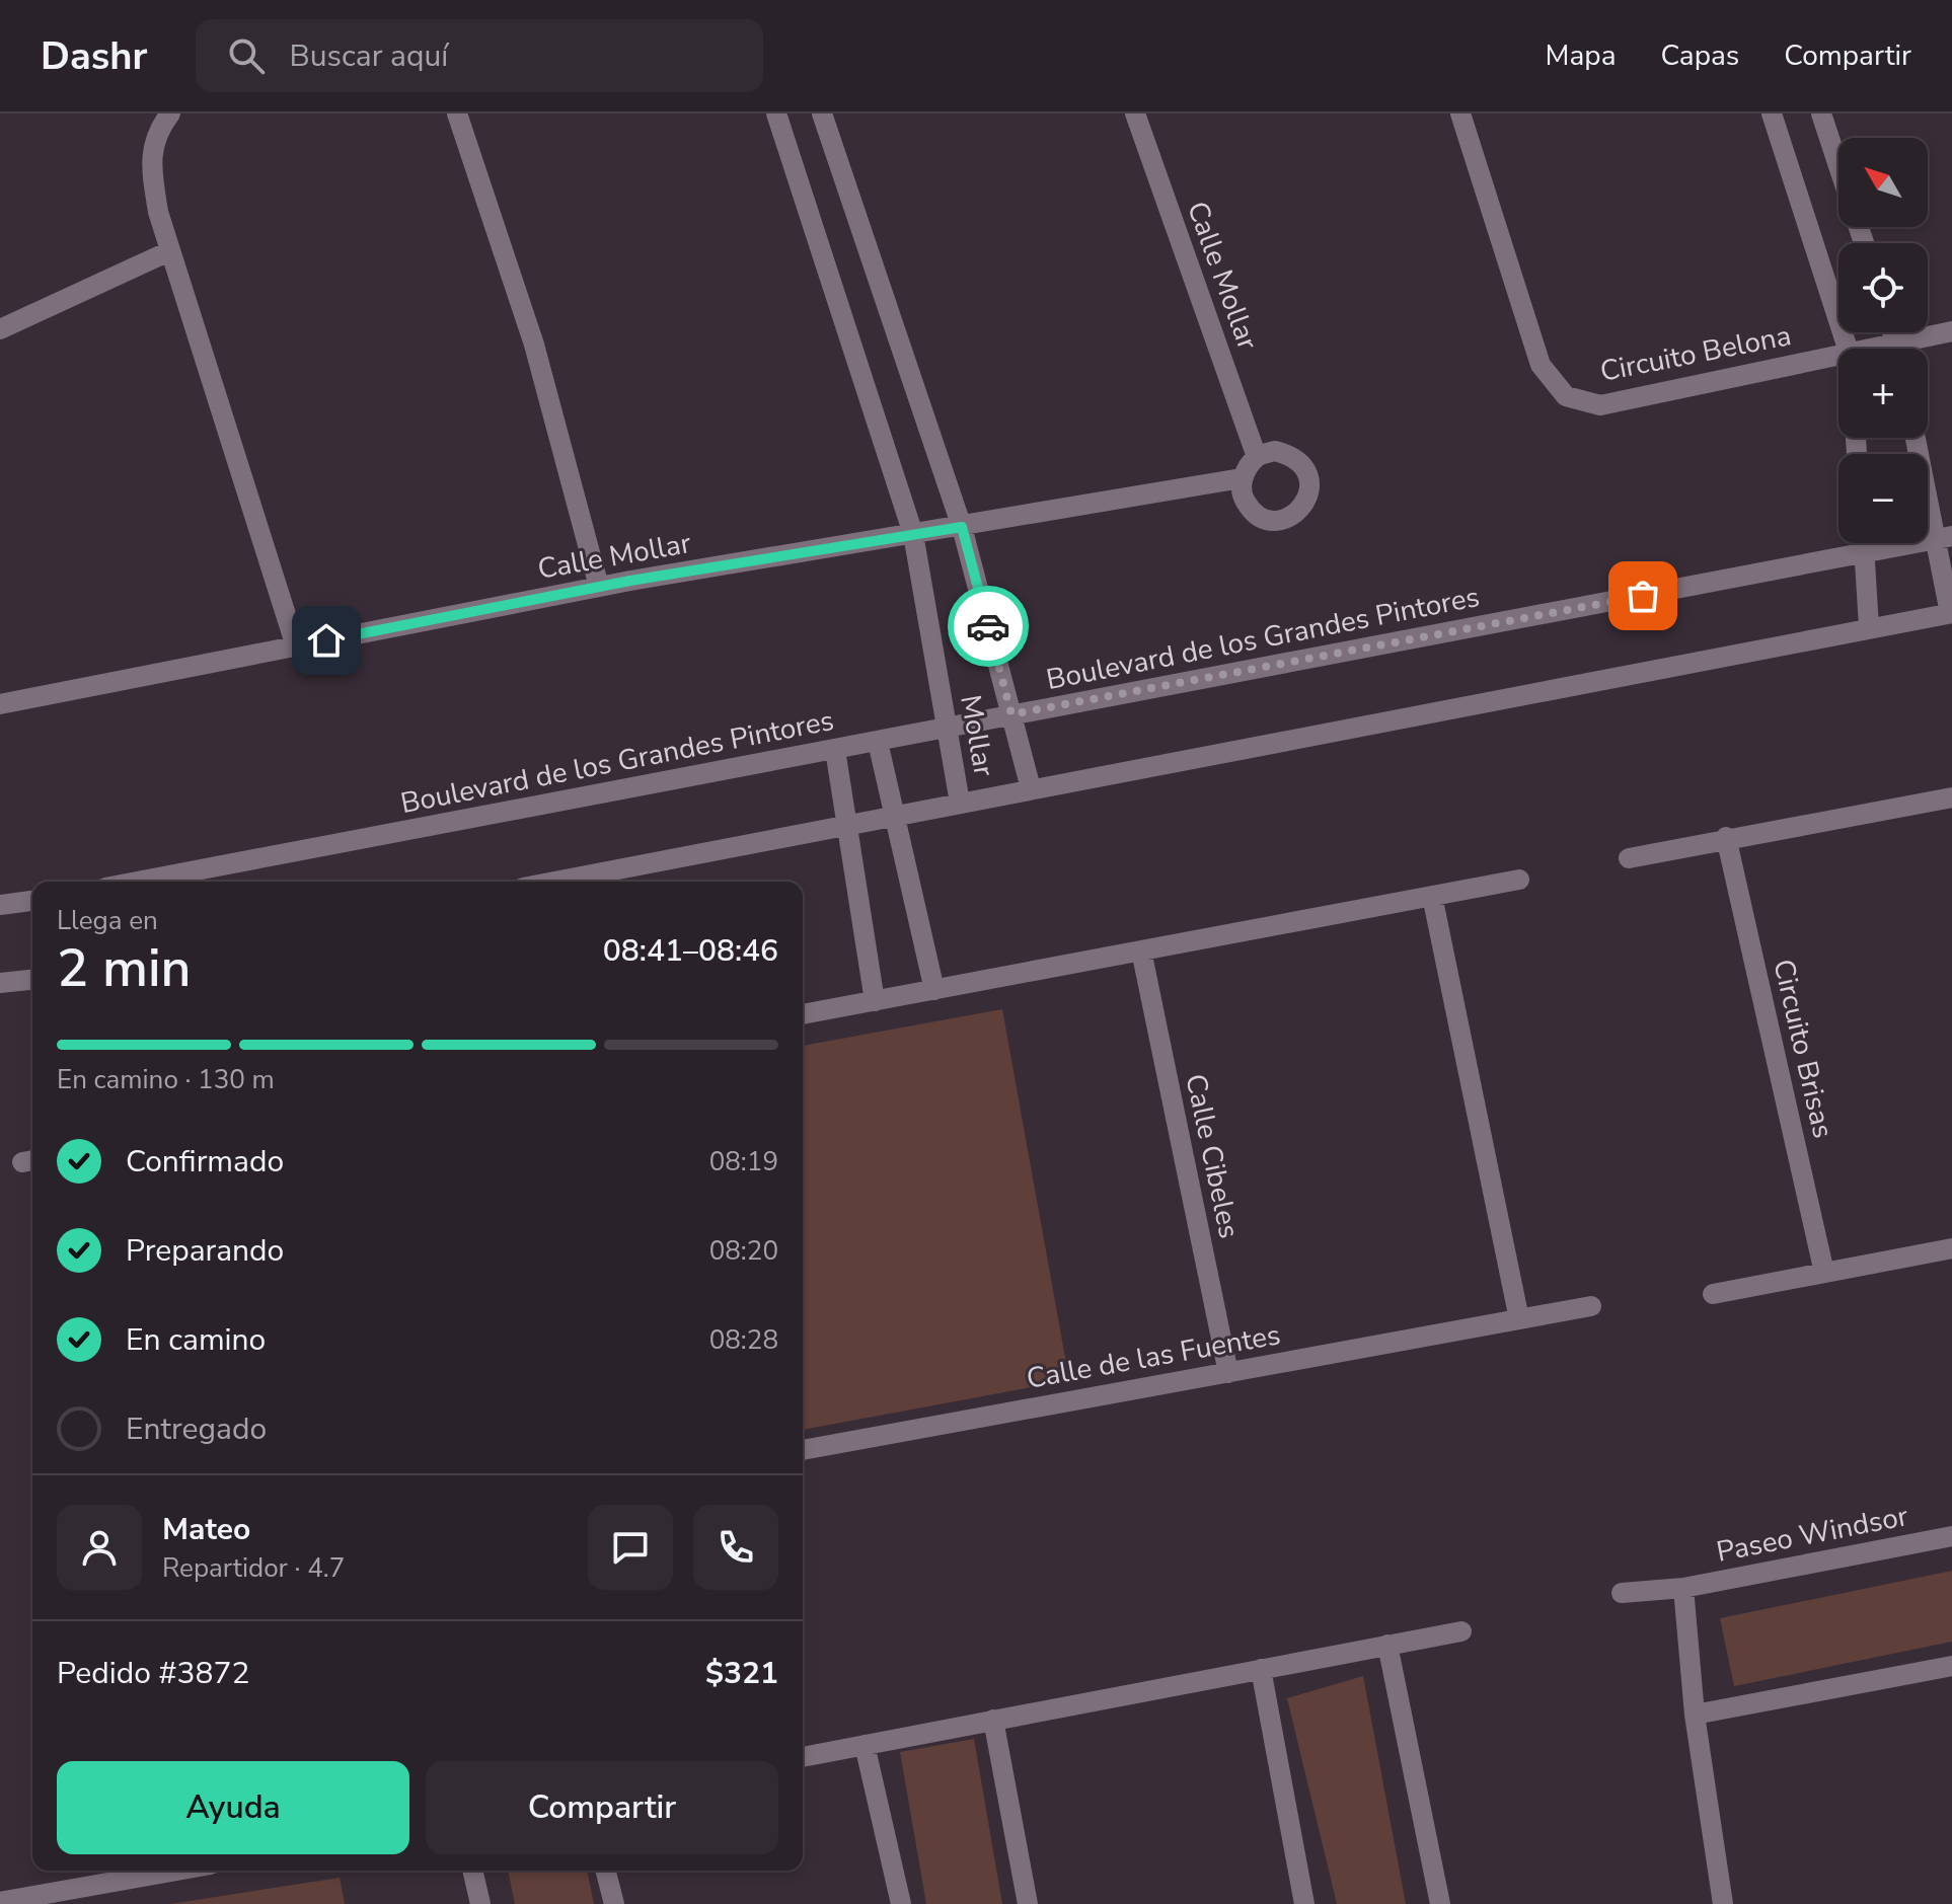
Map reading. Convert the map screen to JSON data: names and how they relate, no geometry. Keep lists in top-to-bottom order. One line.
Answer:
{"streets":{"street":["Calle Mollar","Circuito Belona","Boulevard de los Grandes Pintores","Mollar","Circuito Brisas","Calle Cibeles","Calle de las Fuentes","Paseo Windsor"]},"crossings":[["Calle Mollar","Mollar"],["Boulevard de los Grandes Pintores","Mollar"],["Calle Cibeles","Calle de las Fuentes"]],"north":"top left","page":{"header":"Dashr","search":"Buscar aquí","nav":["Mapa","Capas","Compartir"],"map_buttons":["+","−"],"heading":["2 min","Llega en","08:41–08:46"],"panel":["Mateo","Repartidor · 4.7","Pedido #3872","$321"],"bar":"En camino · 130 m","list":[["Confirmado","08:19"],["Preparando","08:20"],["En camino","08:28"],"Entregado"],"buttons":["Ayuda","Compartir"]}}
